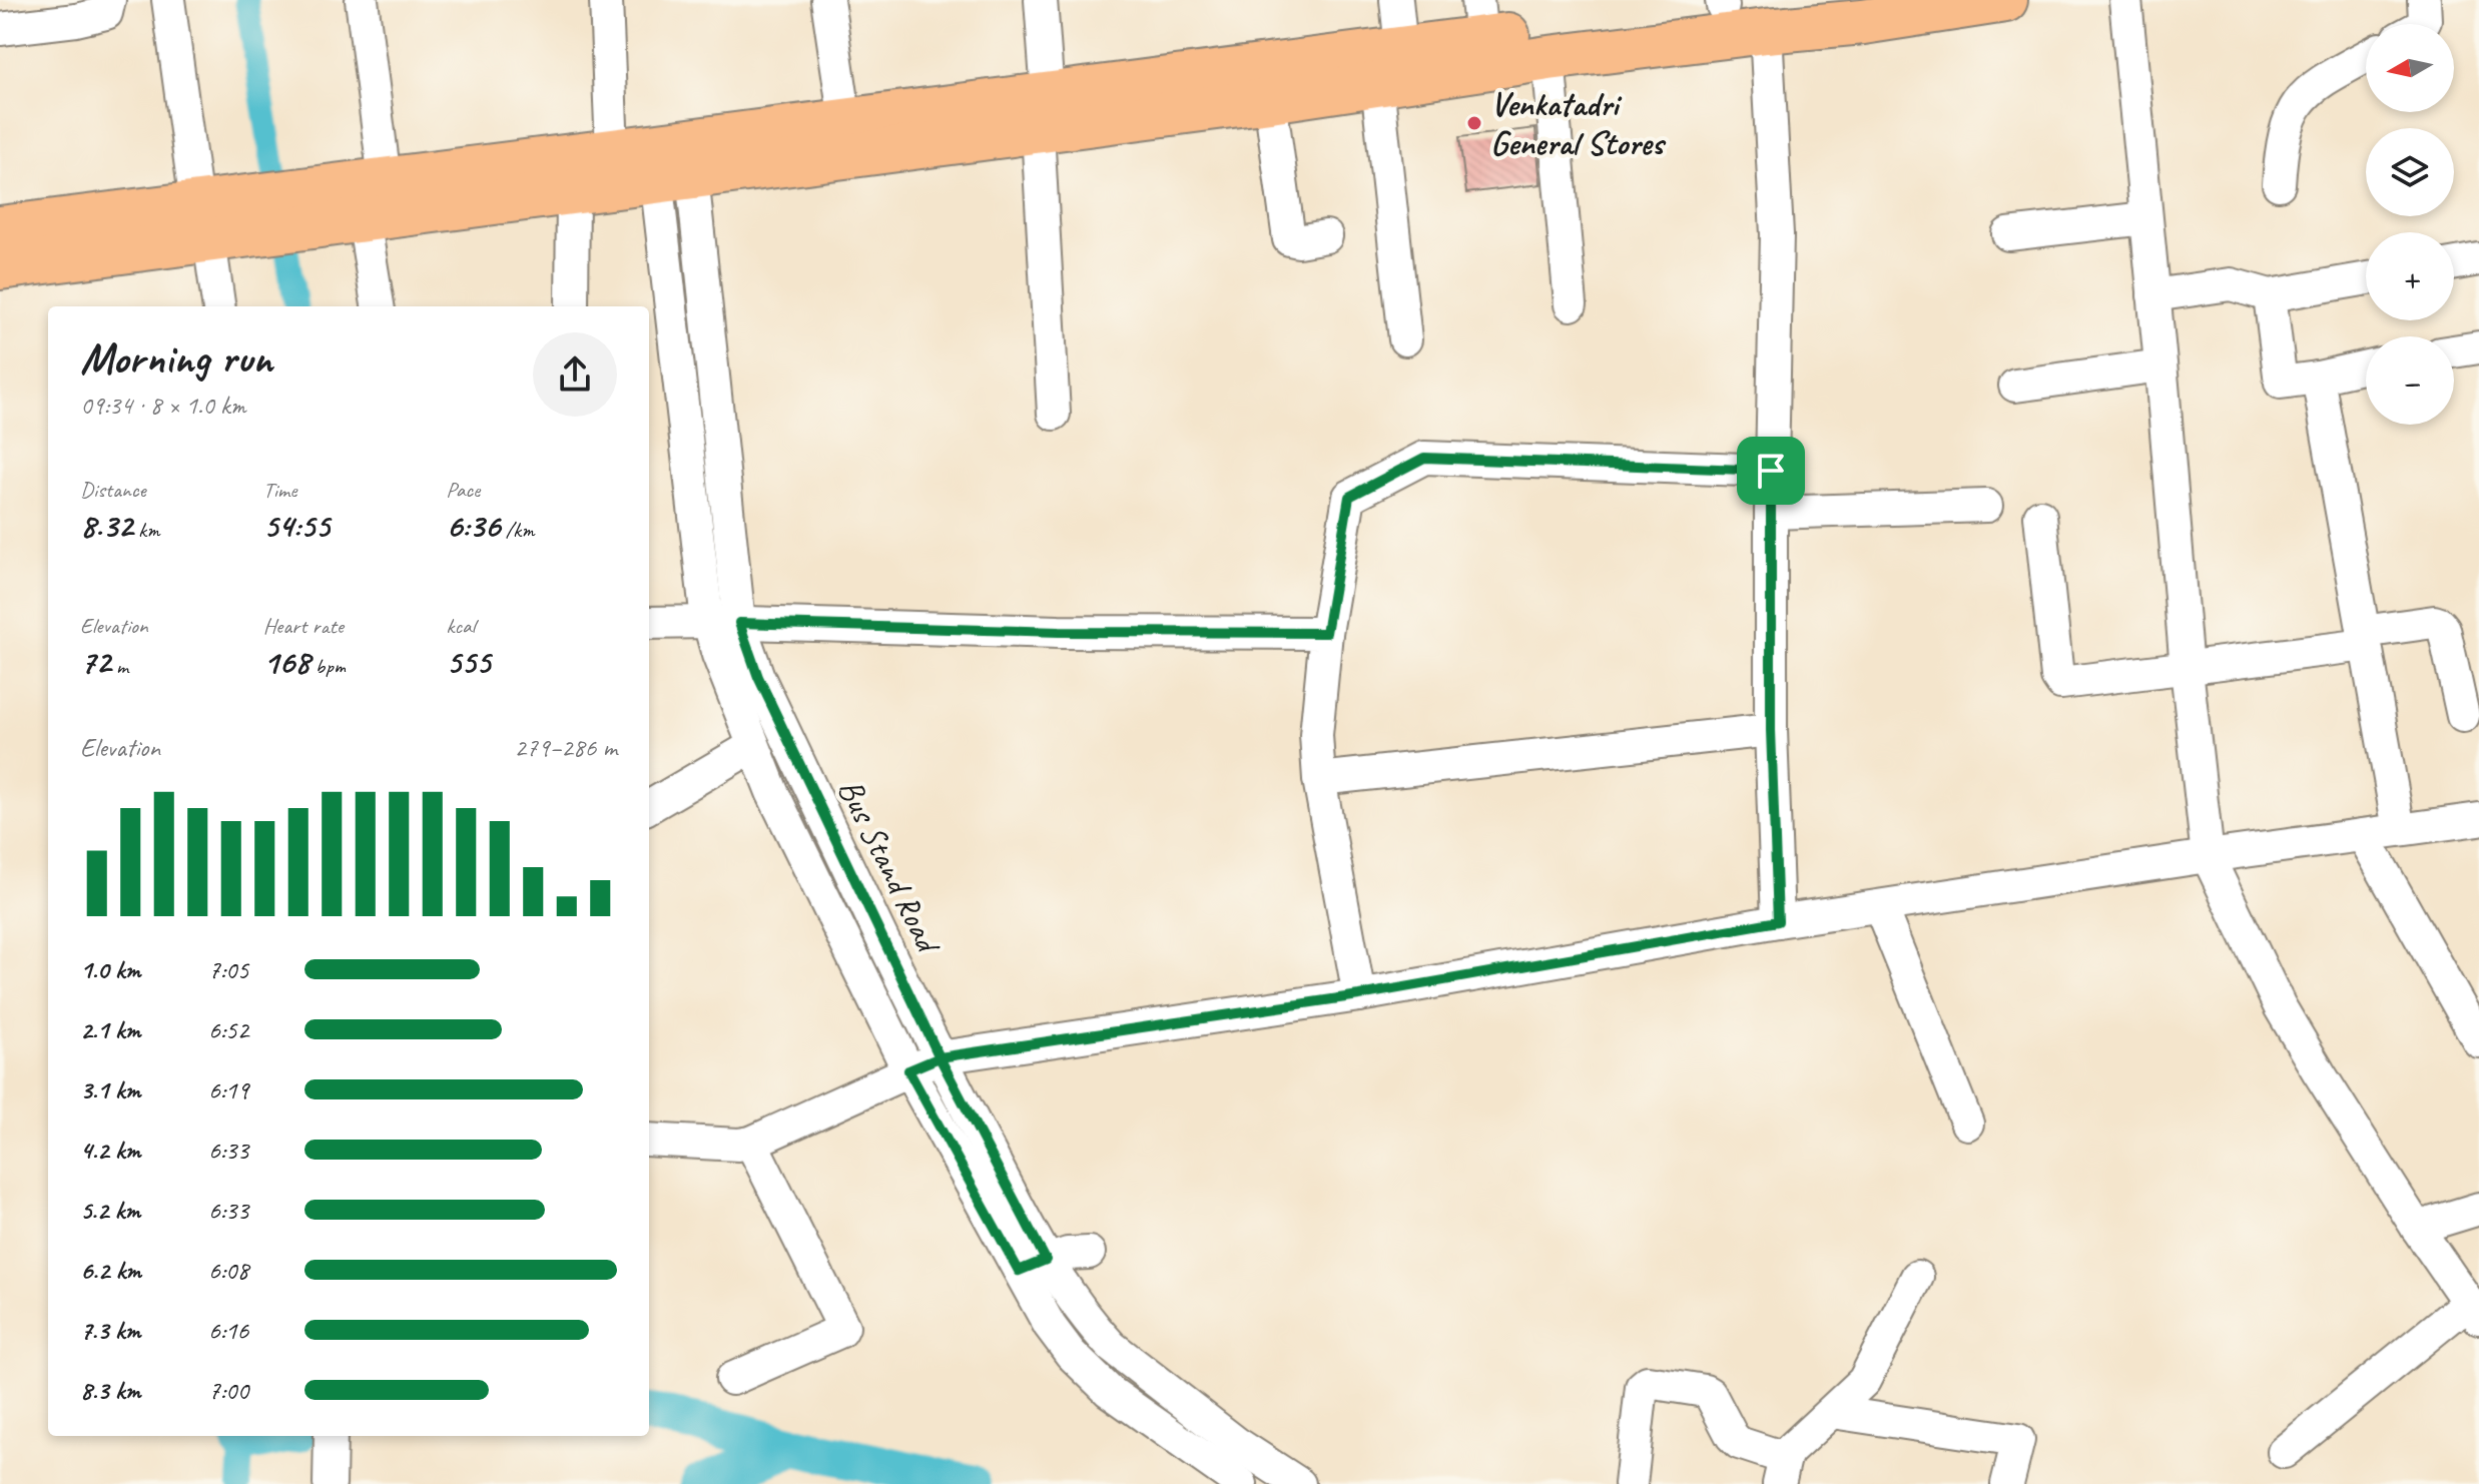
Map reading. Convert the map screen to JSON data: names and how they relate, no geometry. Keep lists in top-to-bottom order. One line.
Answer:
{"streets":{"street":["Bus Stand Road"]},"places":["Venkatadri General Stores"],"north":"left","page":{"map_buttons":["+","−"],"heading":["Morning run","09:34 · 8 × 1.0 km"],"stats":[["Distance","8.32 km"],["Time","54:55"],["Pace","6:36 /km"],["Elevation","72 m"],["Heart rate","168 bpm"],["kcal","555"]],"chart":["Elevation","279–286 m"],"list":[{"name":"1.0 km","note":"7:05"},{"name":"2.1 km","note":"6:52"},{"name":"3.1 km","note":"6:19"},{"name":"4.2 km","note":"6:33"},{"name":"5.2 km","note":"6:33"},{"name":"6.2 km","note":"6:08"},{"name":"7.3 km","note":"6:16"},{"name":"8.3 km","note":"7:00"}]}}
